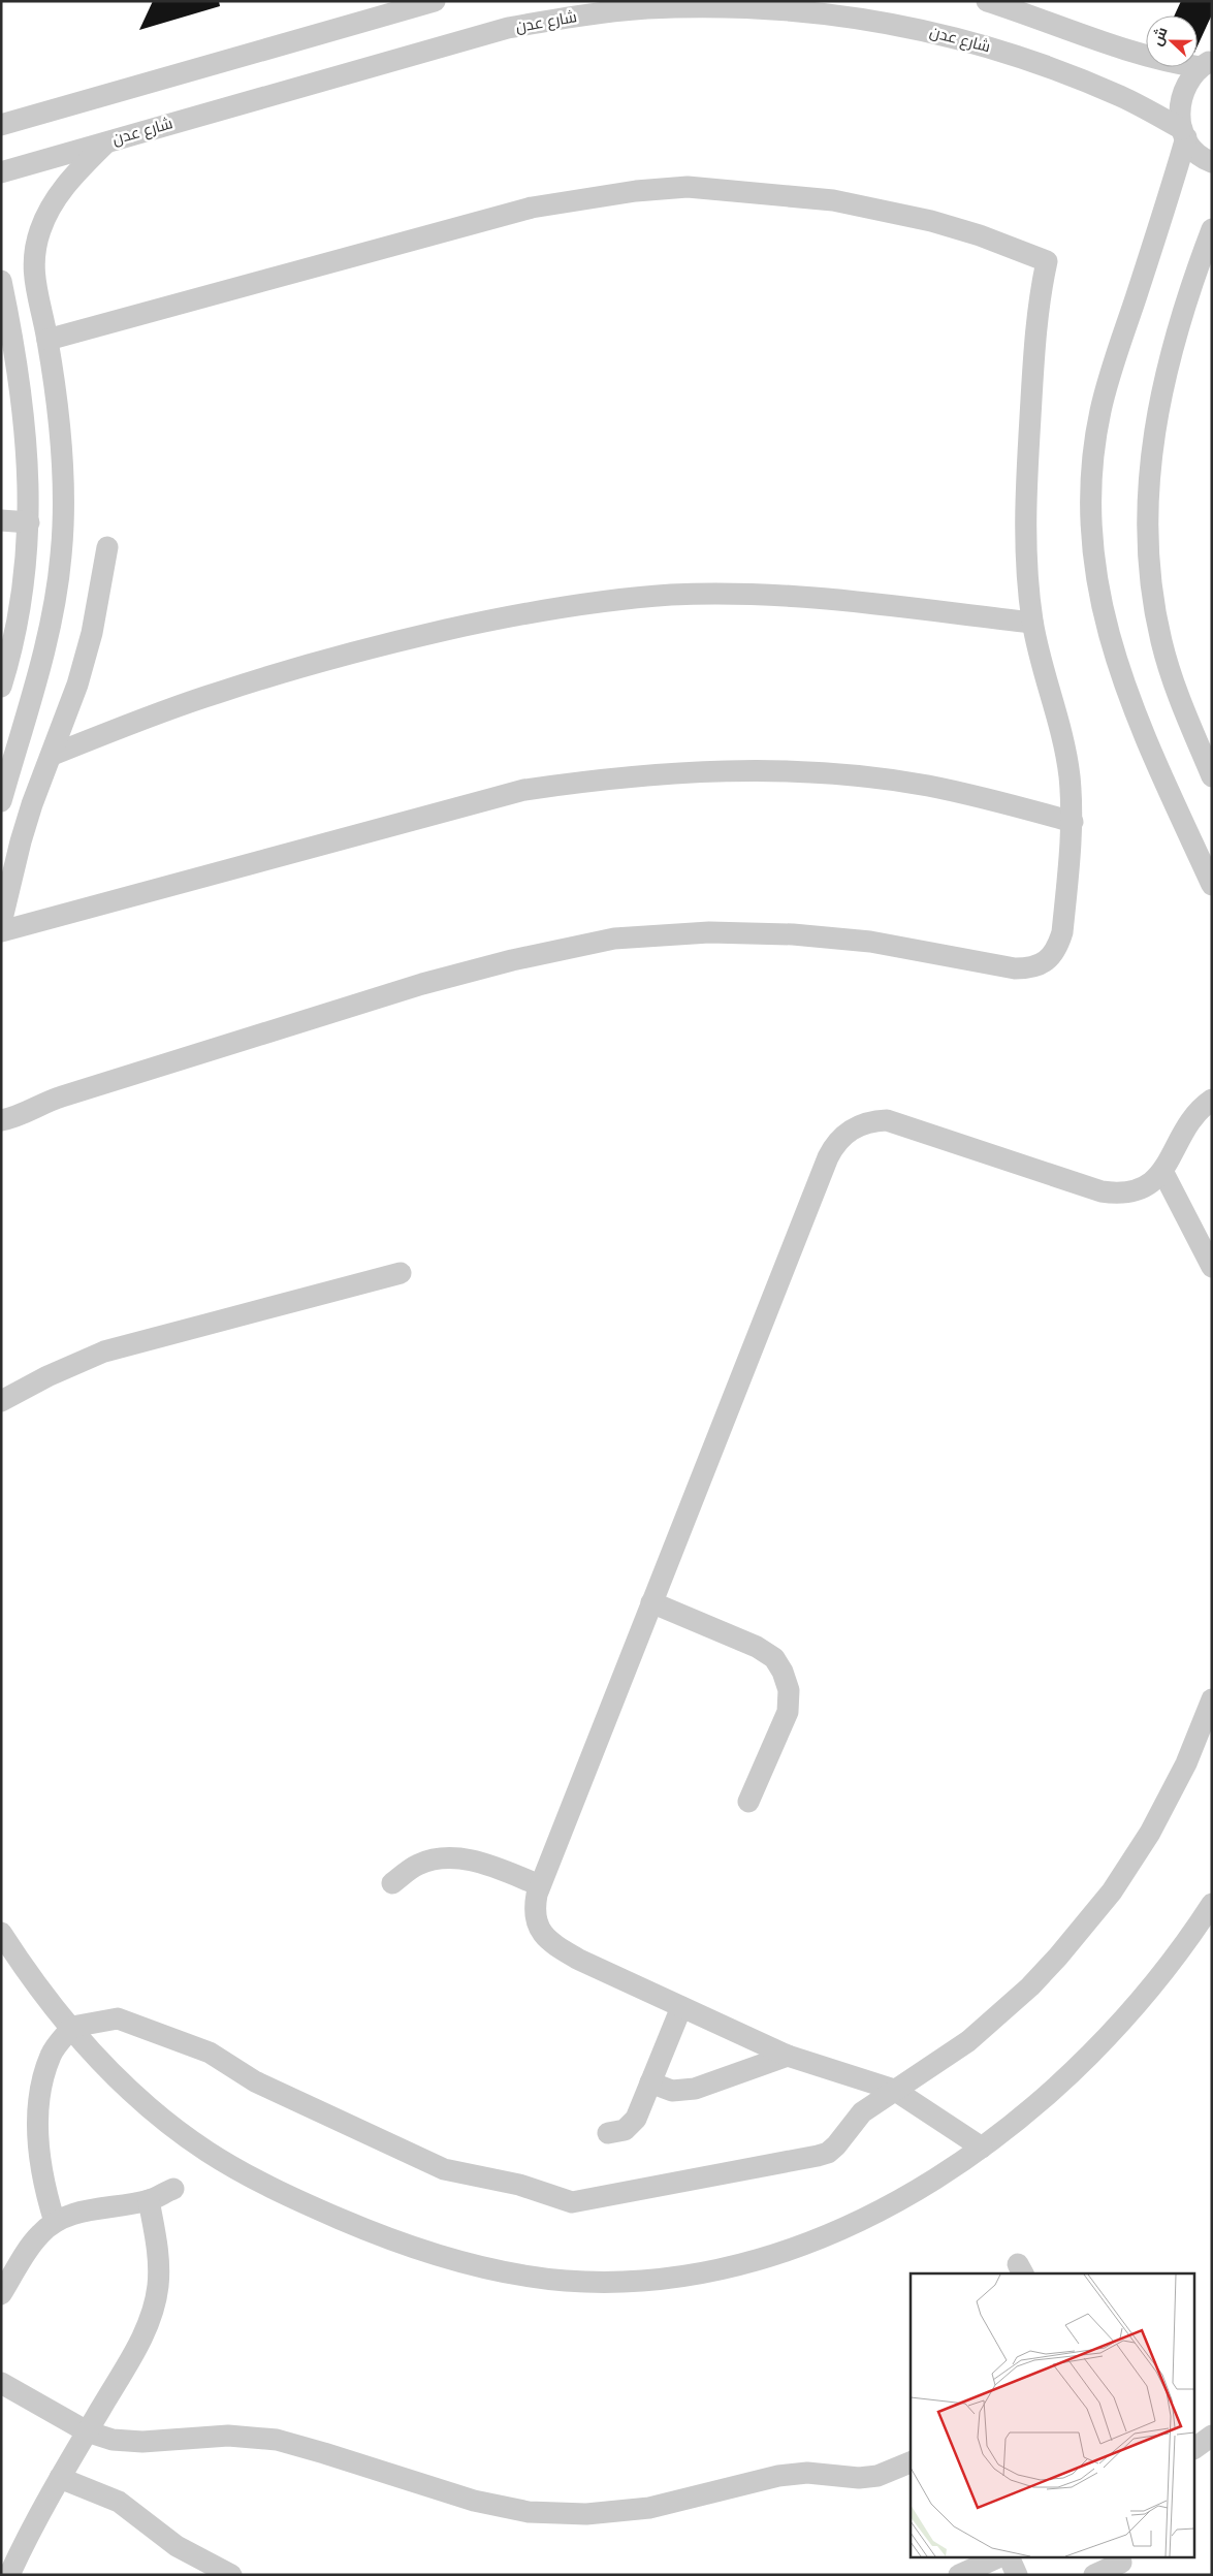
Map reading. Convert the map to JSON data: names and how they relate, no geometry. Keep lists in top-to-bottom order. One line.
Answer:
{"streets":{"street":["شارع عدن"]},"north":"left"}
